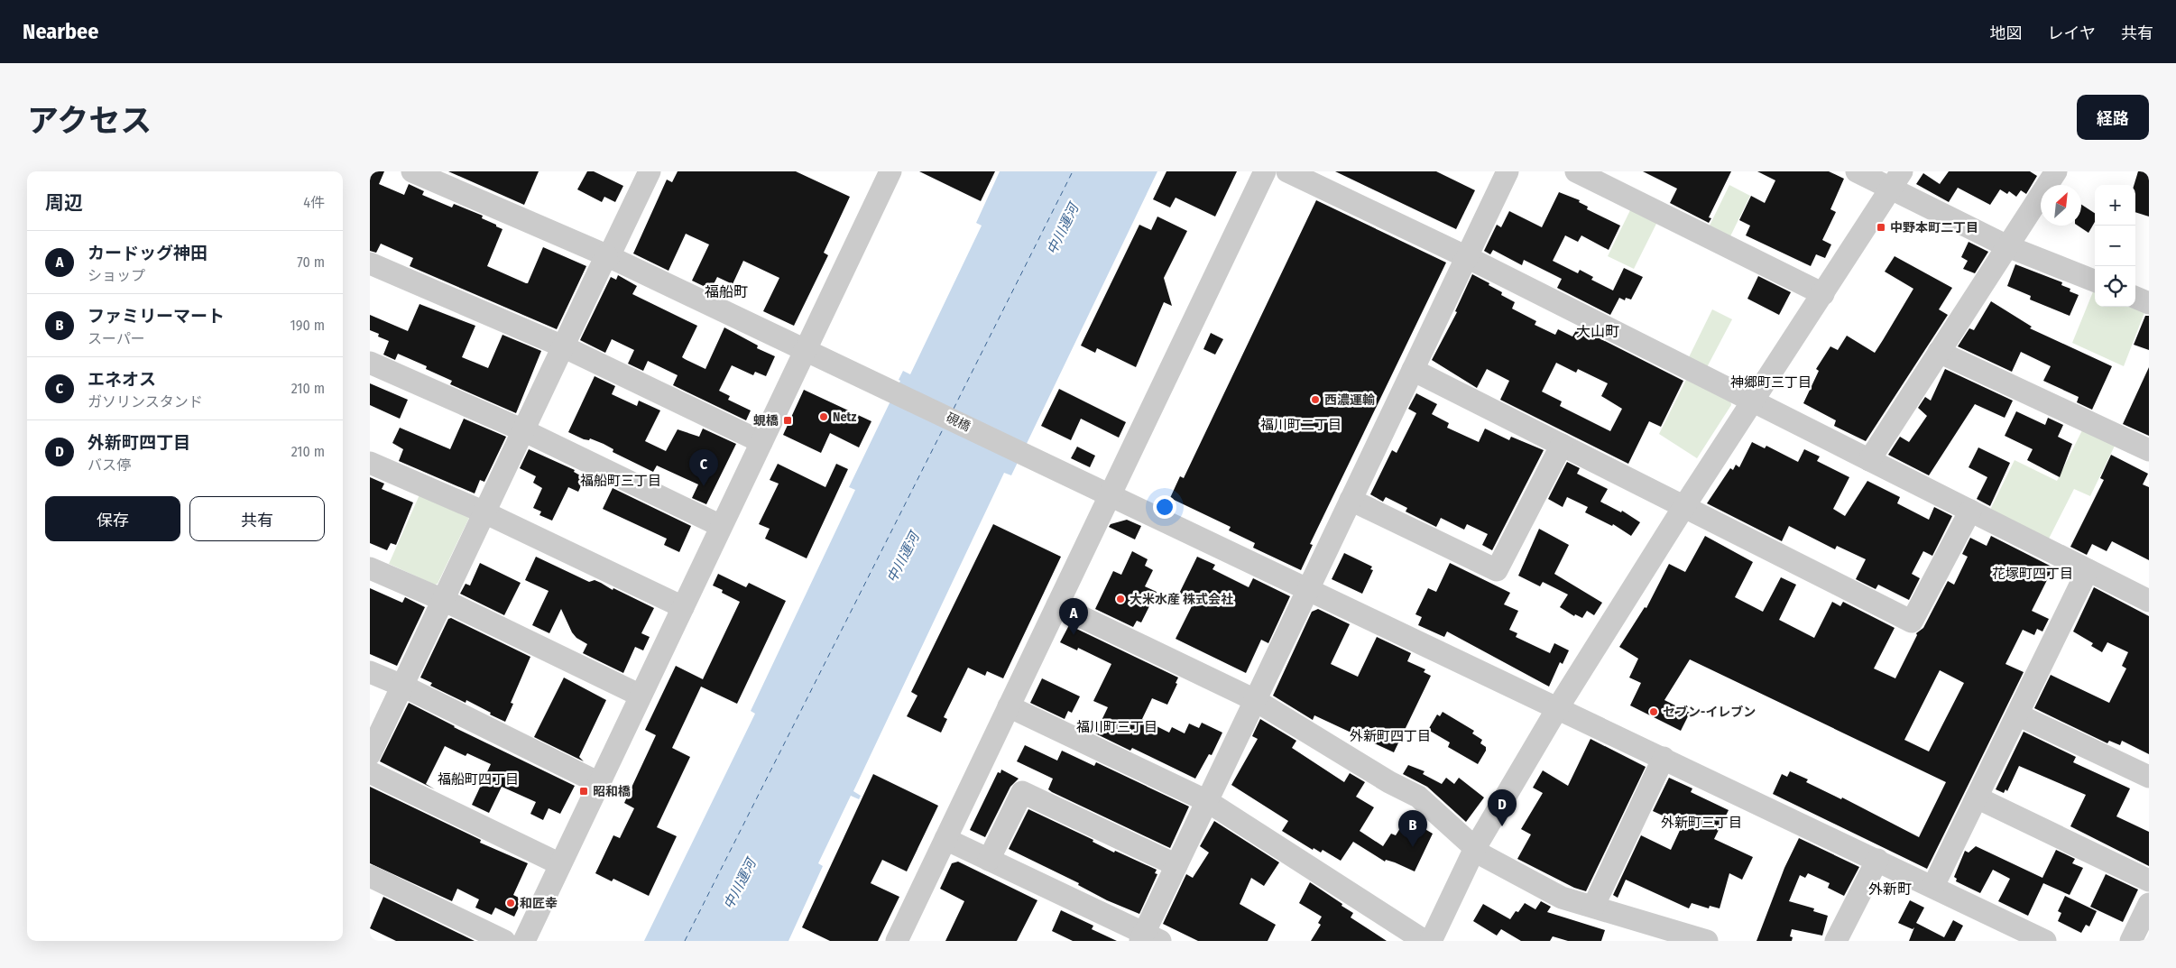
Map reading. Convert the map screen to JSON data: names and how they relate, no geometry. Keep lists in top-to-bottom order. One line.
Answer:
{"streets":{"street":["硯橋"]},"districts":["福船町","大山町","神郷町三丁目","福川町二丁目","福船町三丁目","花塚町四丁目","福川町三丁目","外新町四丁目","福船町四丁目","外新町三丁目","外新町"],"water":["中川運河"],"places":{"transit":["中野本町二丁目","蜆橋","昭和橋"],"other":["西濃運輸","Netz","大米水産 株式会社","セブン-イレブン","和匠幸"]},"north":"top right","page":{"header":"Nearbee","nav":["地図","レイヤ","共有"],"title":"アクセス","buttons":["経路",["保存","共有"]],"heading":["周辺","4件"],"map_buttons":["+","−"],"list":[{"mark":"A","name":"カードッグ神田","note":"ショップ","value":"70 m"},{"mark":"B","name":"ファミリーマート","note":"スーパー","value":"190 m"},{"mark":"C","name":"エネオス","note":"ガソリンスタンド","value":"210 m"},{"mark":"D","name":"外新町四丁目","note":"バス停","value":"210 m"}],"pins":["C","A","D","B"]}}
